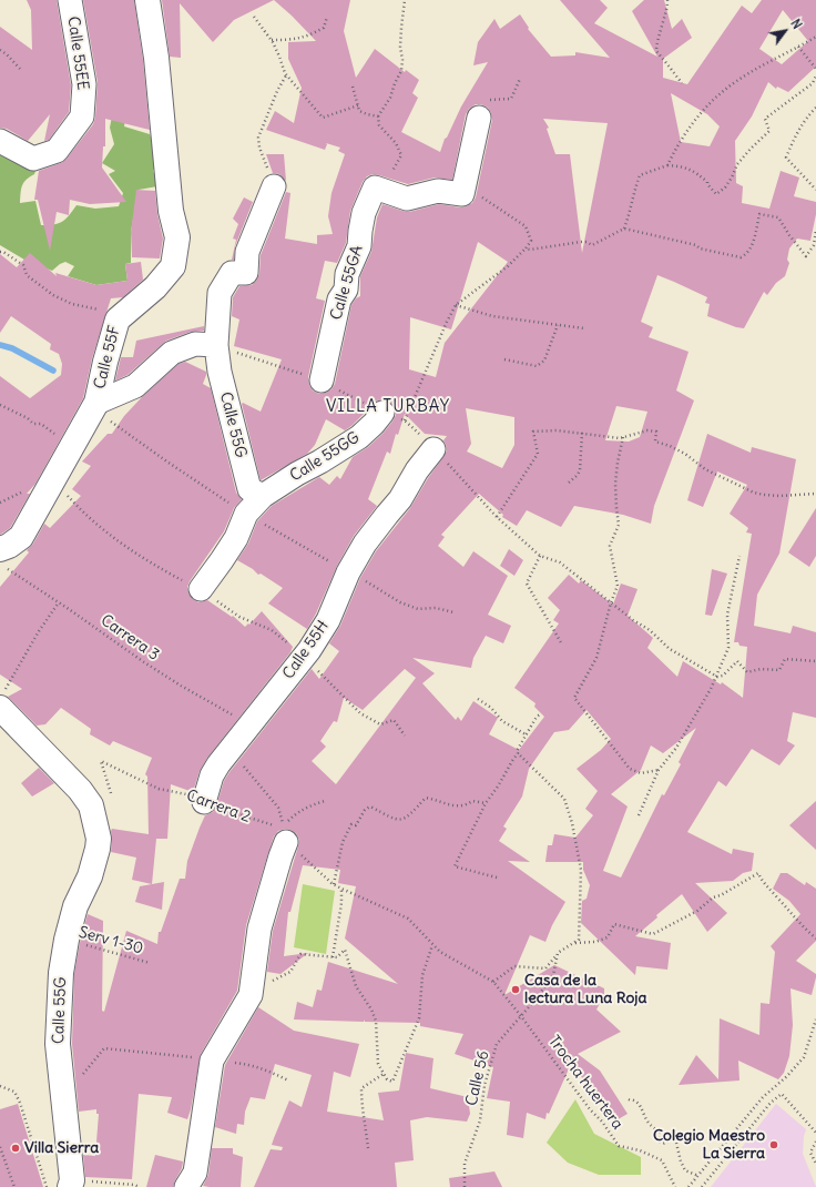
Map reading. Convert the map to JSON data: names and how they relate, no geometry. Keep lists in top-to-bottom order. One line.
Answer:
{"streets":{"street":["Calle 55EE","Calle 55GA","Calle 55F","Calle 55G","Calle 55GG","Calle 55H"],"path":["Carrera 3","Carrera 2","Serv 1-30","Calle 56","Trocha huertera"]},"crossings":[["Calle 55F","Carrera 3"],["Calle 55G","Calle 55GG"],["Calle 55G","Serv 1-30"],["Carrera 3","Calle 55H"],["Calle 55H","Carrera 2"],["Carrera 2","Calle 56"],["Carrera 2","Trocha huertera"],["Calle 56","Trocha huertera"]],"districts":["VILLA TURBAY"],"places":["Casa de la lectura Luna Roja","Colegio Maestro La Sierra","Villa Sierra"],"north":"top right"}
